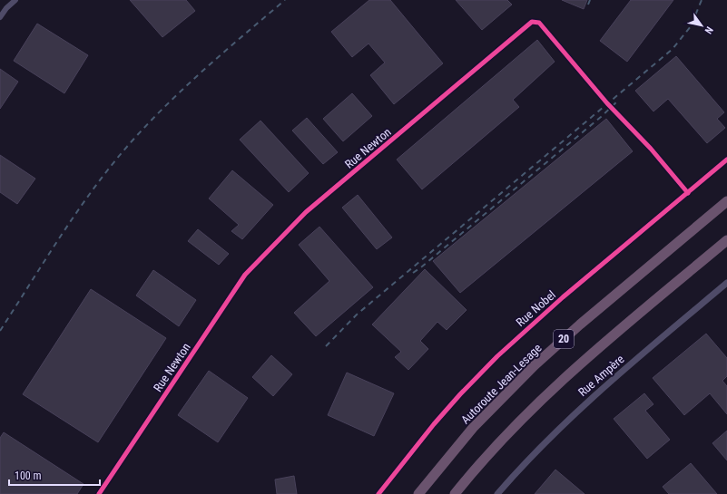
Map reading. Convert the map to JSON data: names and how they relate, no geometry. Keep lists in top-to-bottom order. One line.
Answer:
{"streets":{"highway":["20","Autoroute Jean-Lesage"],"street":["Rue Newton","Rue Nobel","Rue Ampère"]},"crossings":[["Rue Newton","Rue Nobel"]],"scale_bar":"100 m","north":"bottom right"}
